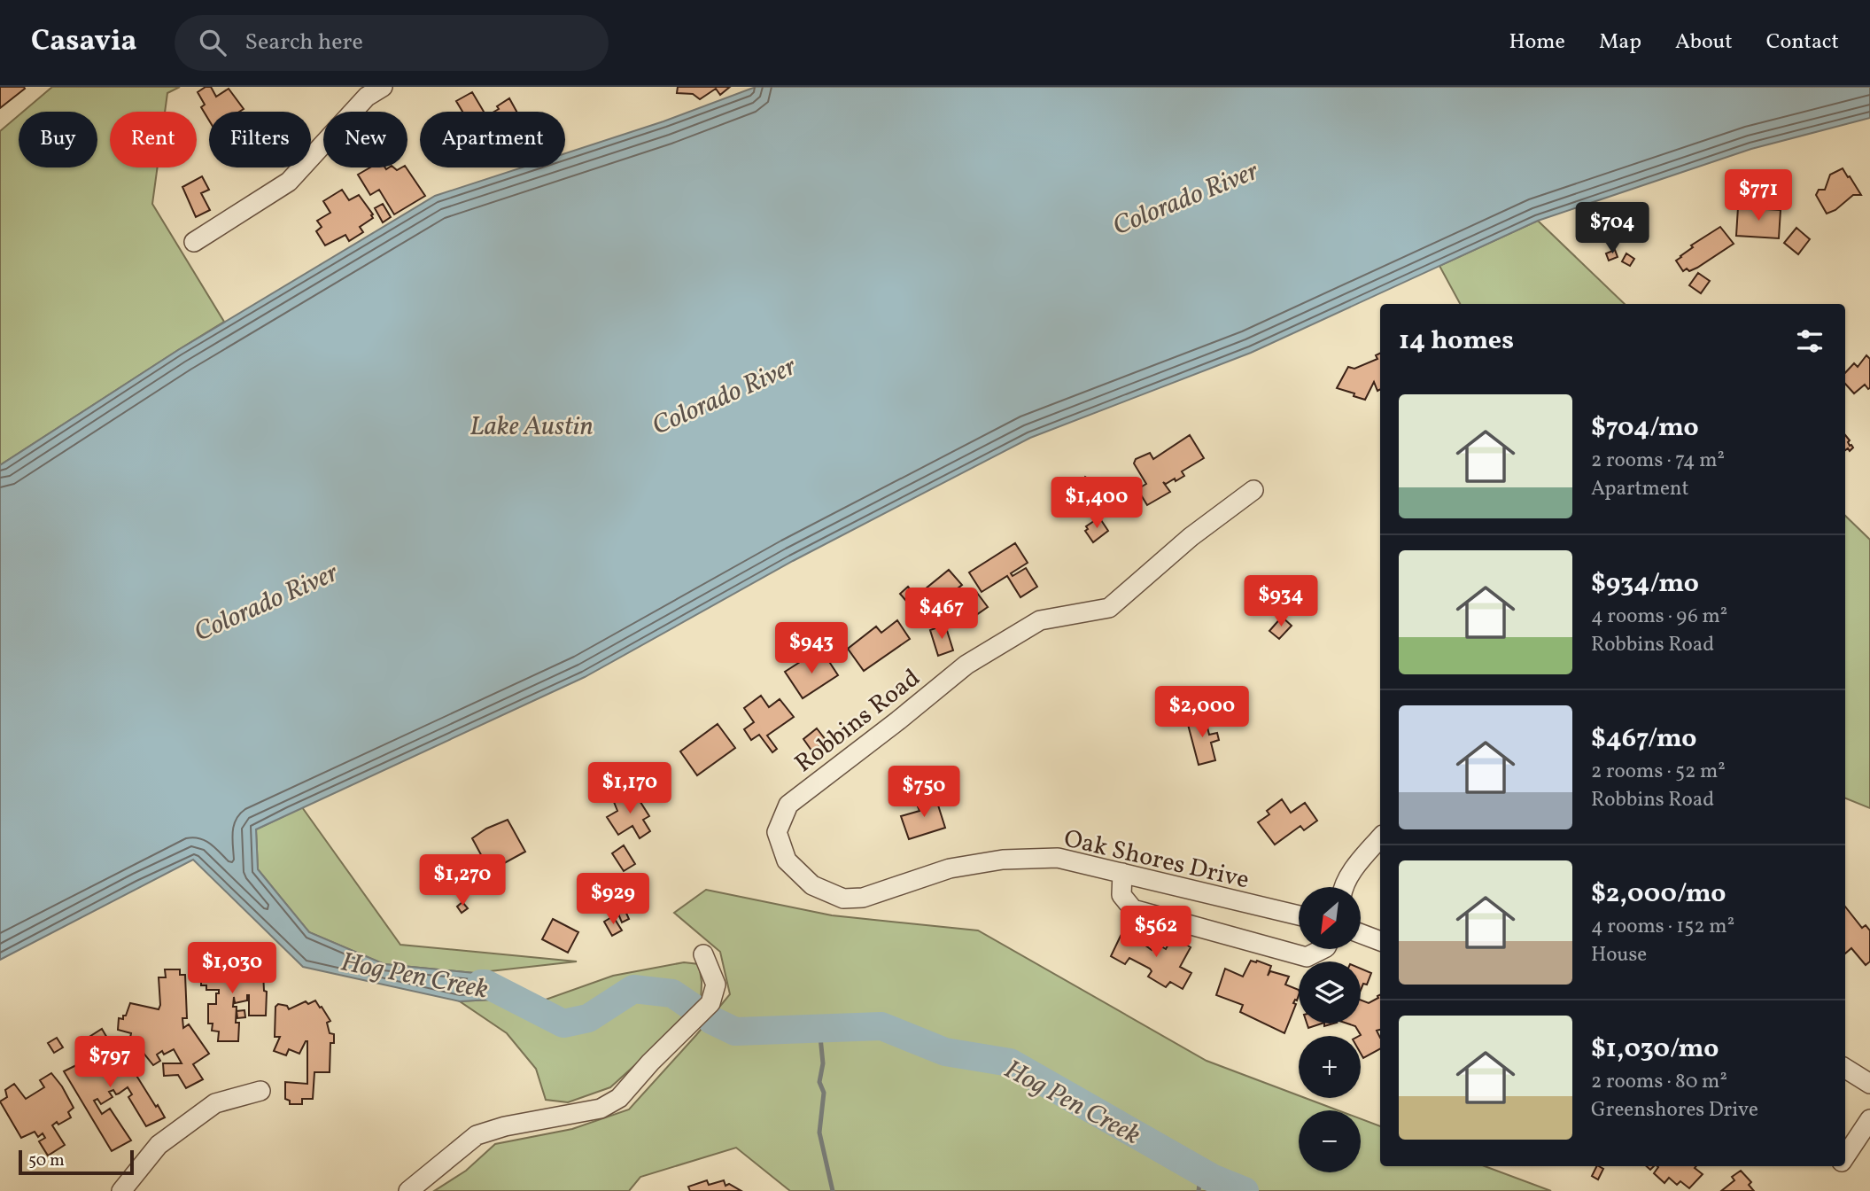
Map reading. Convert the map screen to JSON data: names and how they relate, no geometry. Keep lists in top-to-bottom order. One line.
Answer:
{"streets":{"street":["Robbins Road","Oak Shores Drive"]},"crossings":[["Robbins Road","Oak Shores Drive"]],"water":["Colorado River","Lake Austin","Hog Pen Creek"],"scale_bar":"50 m","north":"bottom left","page":{"header":"Casavia","search":"Search here","nav":["Home","Map","About","Contact"],"chip":["Buy","Rent","Filters","New","Apartment"],"price":["$771","$704","$1,400","$934","$467","$943","$2,000","$1,170","$750","$1,270","$929","$562","$1,030","$797"],"heading":"14 homes","list":[{"name":"$704/mo","note":"2 rooms · 74 m² · Apartment"},{"name":"$934/mo","note":"4 rooms · 96 m² · Robbins Road"},{"name":"$467/mo","note":"2 rooms · 52 m² · Robbins Road"},{"name":"$2,000/mo","note":"4 rooms · 152 m² · House"},{"name":"$1,030/mo","note":"2 rooms · 80 m² · Greenshores Drive"}],"map_buttons":["+","−"],"scale":"50 m"}}
